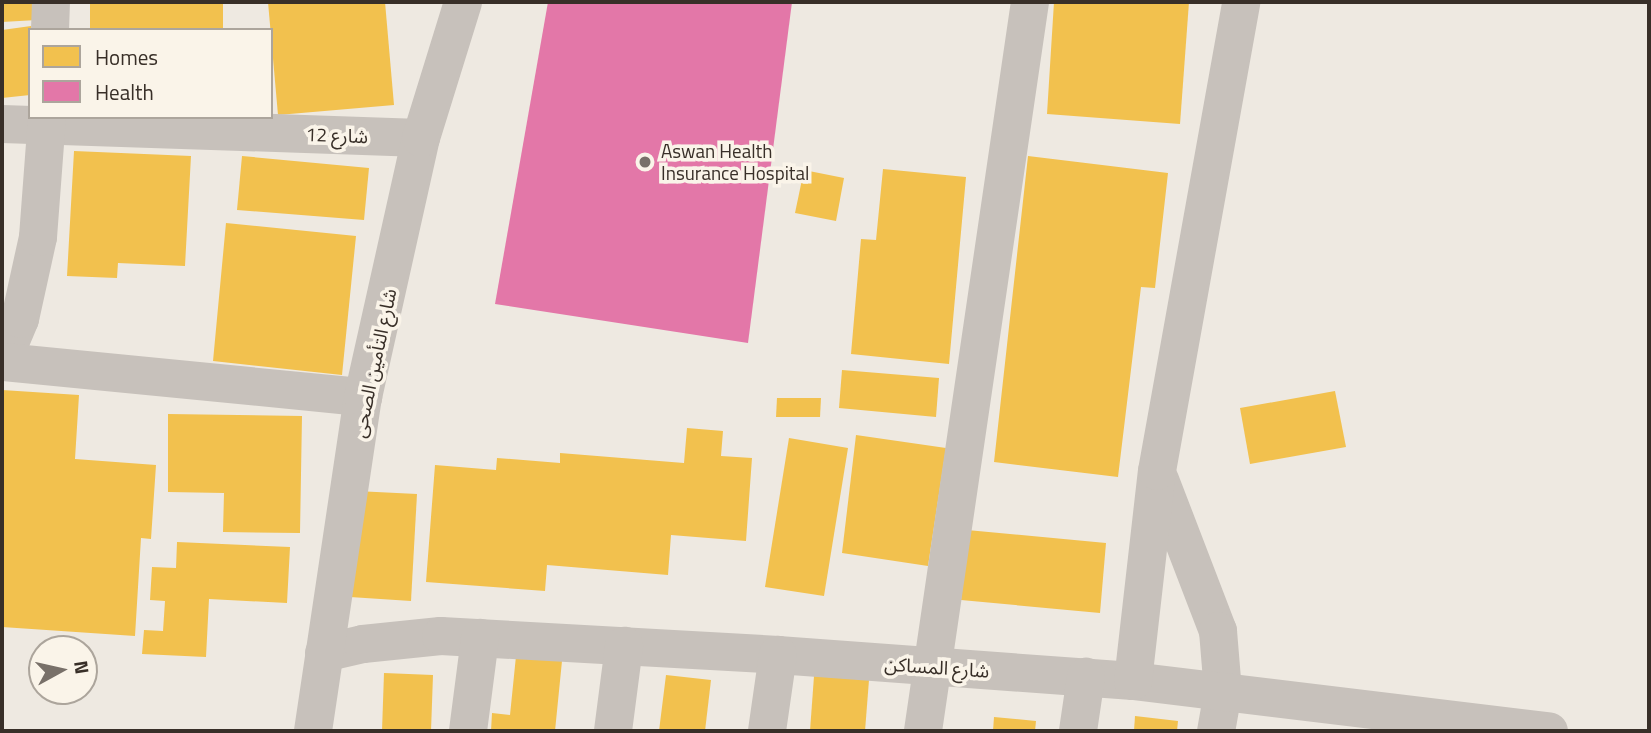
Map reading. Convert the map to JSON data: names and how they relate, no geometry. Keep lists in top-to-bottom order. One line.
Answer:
{"streets":{"street":["شارع 12","شارع التأمين الصحى","شارع المساكن"]},"crossings":[["شارع 12","شارع التأمين الصحى"],["شارع التأمين الصحى","شارع المساكن"]],"places":["Aswan Health Insurance Hospital"],"legend":["Homes","Health"],"north":"right"}
